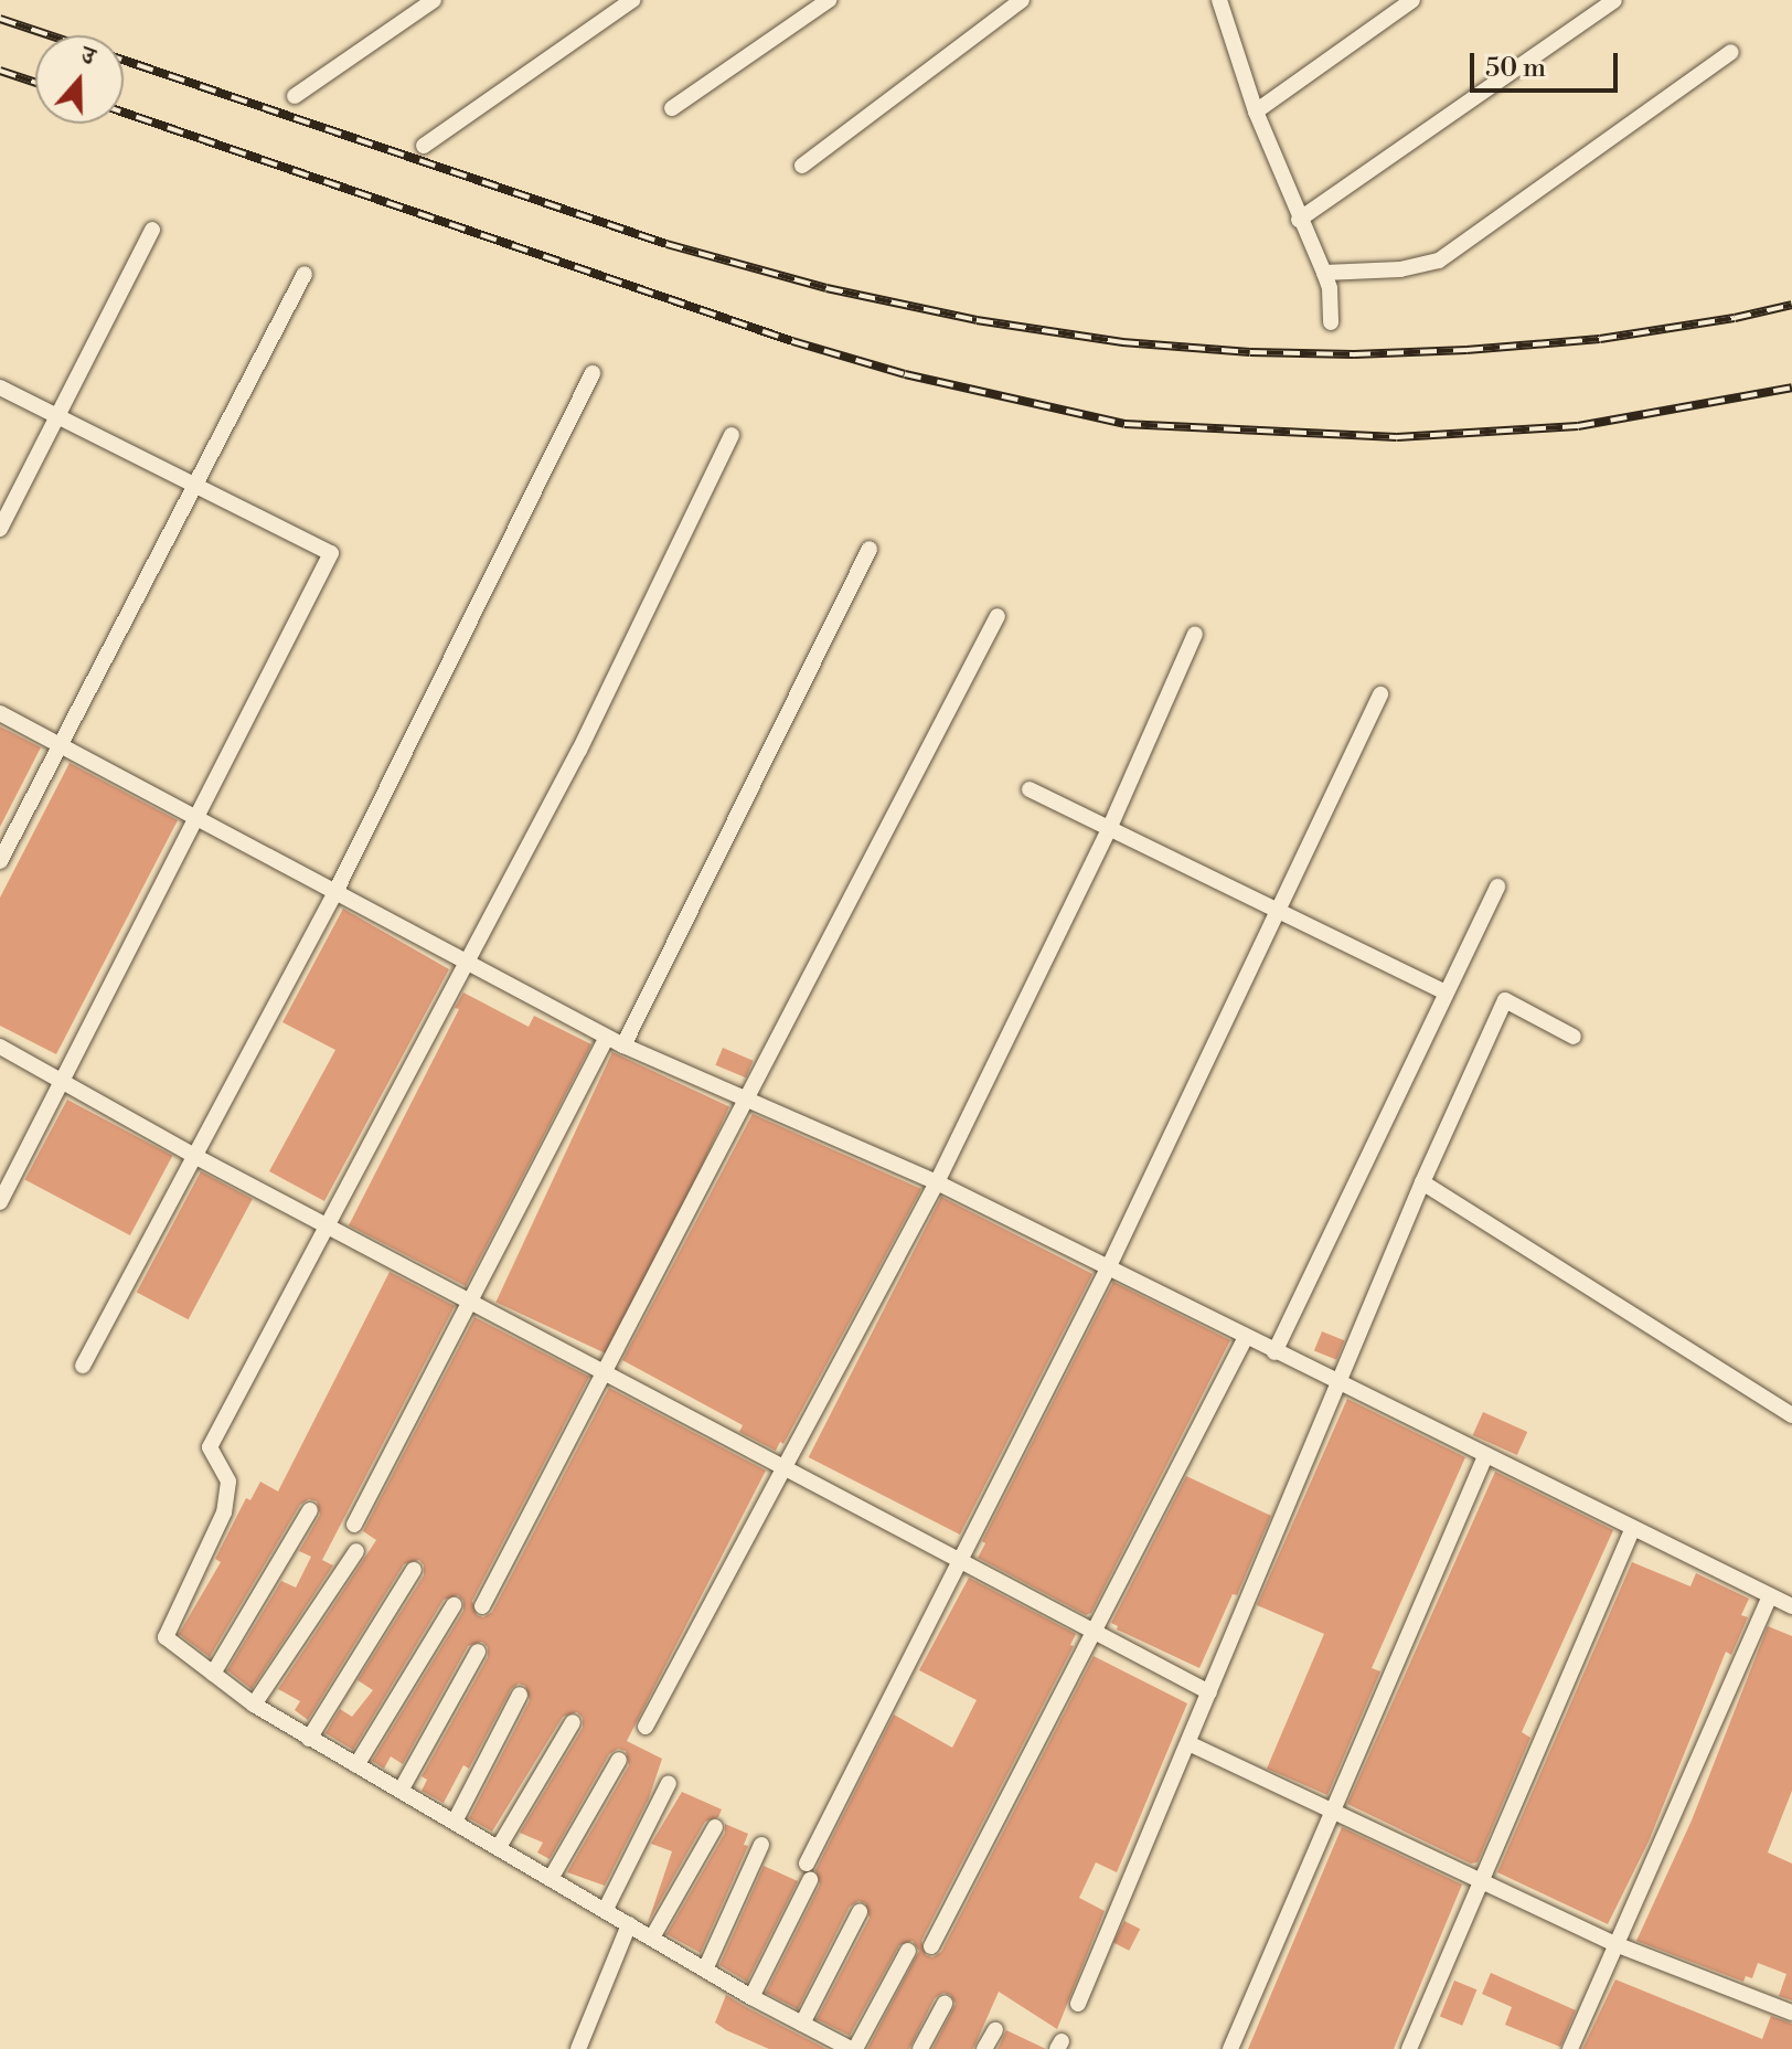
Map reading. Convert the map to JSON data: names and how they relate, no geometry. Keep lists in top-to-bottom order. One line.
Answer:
{"scale_bar":"50 m","north":"top"}
